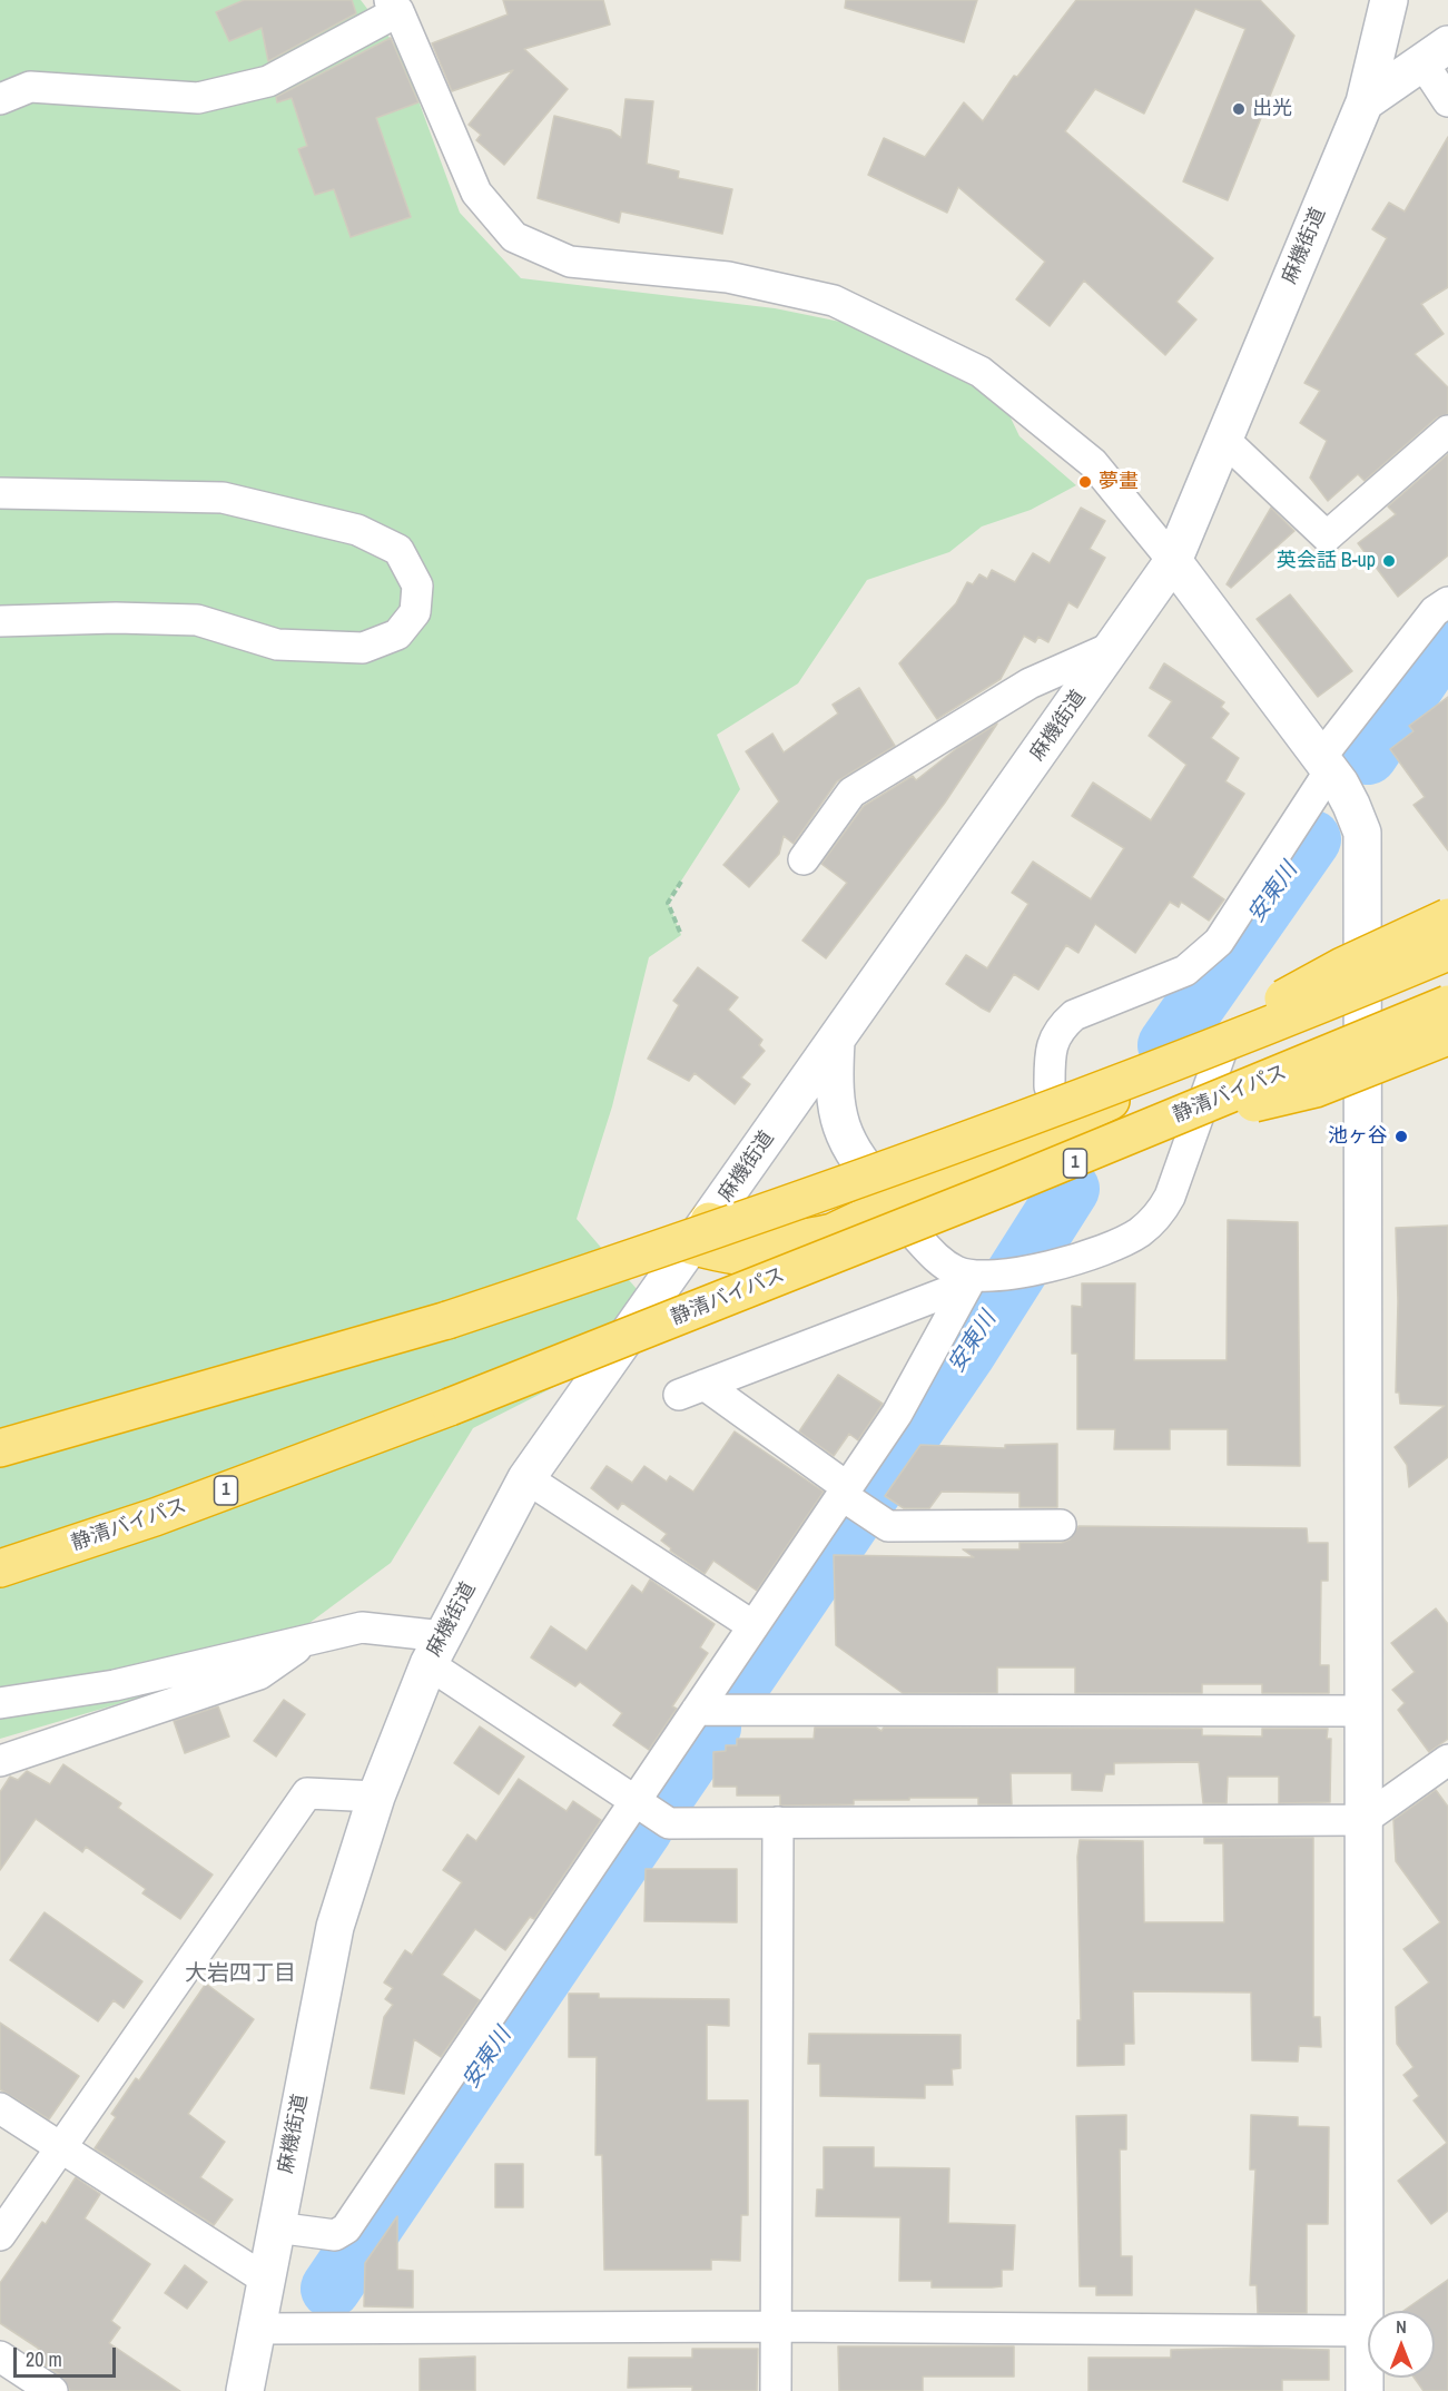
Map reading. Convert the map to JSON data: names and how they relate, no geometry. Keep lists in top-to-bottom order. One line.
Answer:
{"streets":{"highway":["静清バイパス","1"],"street":["麻機街道"]},"crossings":[["麻機街道","1"],["静清バイパス","1"]],"districts":["大岩四丁目"],"water":["安東川"],"places":["出光","夢畫","英会話 B-up","池ヶ谷"],"scale_bar":"20 m","north":"top"}
